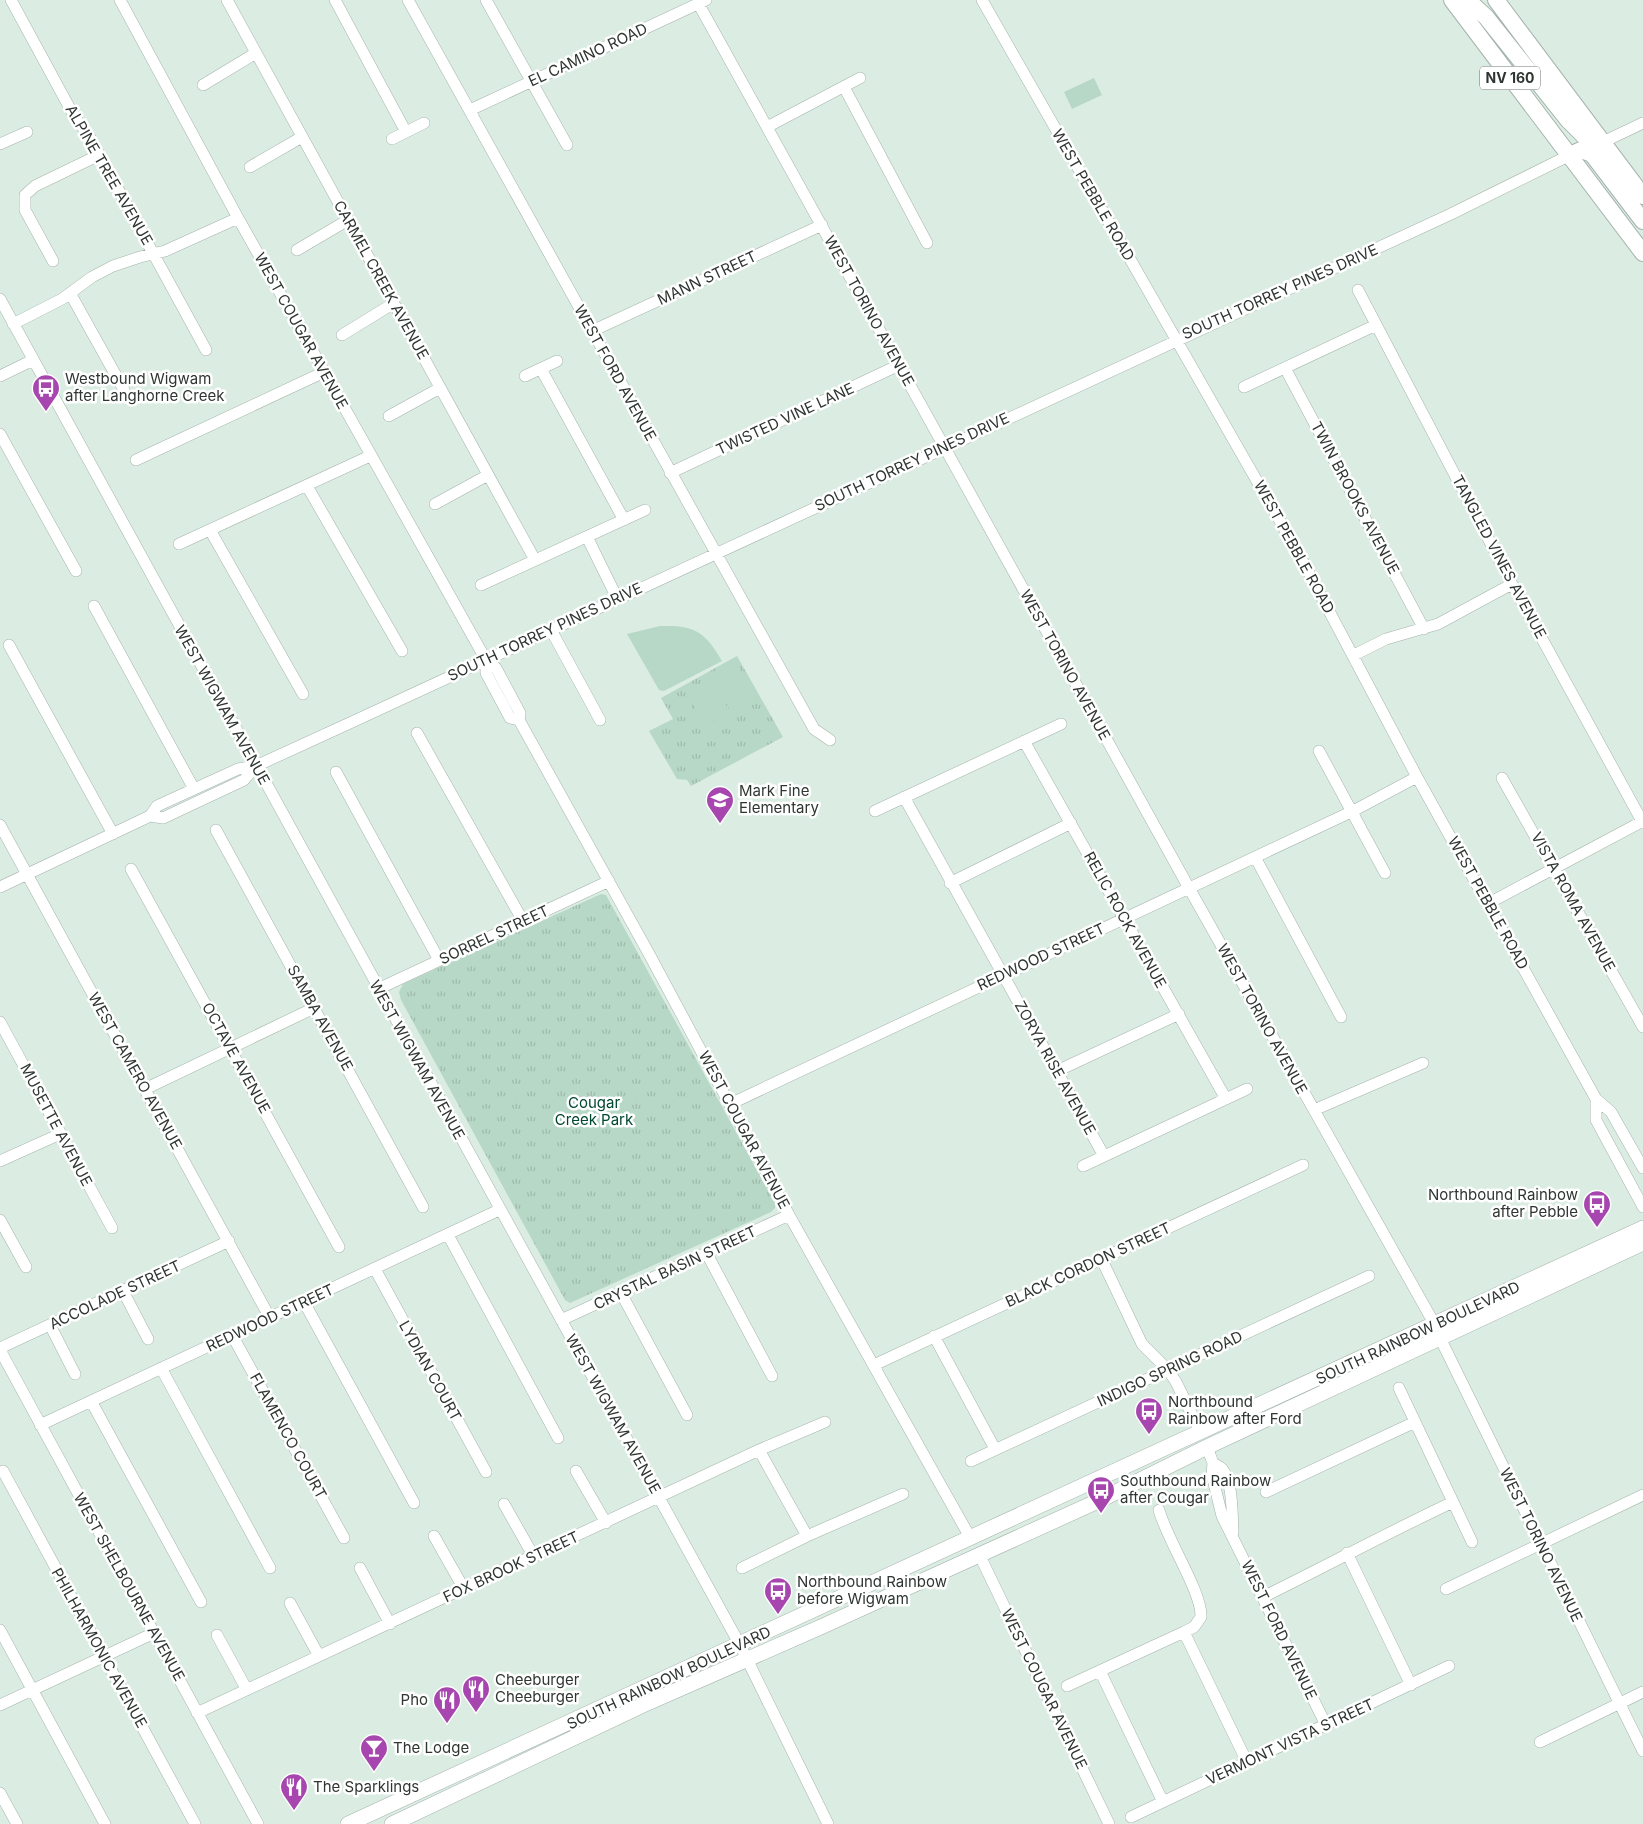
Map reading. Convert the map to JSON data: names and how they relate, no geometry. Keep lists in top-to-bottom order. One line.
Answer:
{"streets":{"highway":["NV 160"],"main road":["SOUTH RAINBOW BOULEVARD"],"street":["EL CAMINO ROAD","ALPINE TREE AVENUE","WEST PEBBLE ROAD","MANN STREET","CARMEL CREEK AVENUE","SOUTH TORREY PINES DRIVE","WEST TORINO AVENUE","WEST COUGAR AVENUE","WEST FORD AVENUE","TWISTED VINE LANE","TWIN BROOKS AVENUE","TANGLED VINES AVENUE","WEST WIGWAM AVENUE","VISTA ROMA AVENUE","RELIC ROCK AVENUE","SORREL STREET","REDWOOD STREET","SAMBA AVENUE","OCTAVE AVENUE","ZORYA RISE AVENUE","WEST CAMERO AVENUE","MUSETTE AVENUE","BLACK CORDON STREET","CRYSTAL BASIN STREET","ACCOLADE STREET","INDIGO SPRING ROAD","LYDIAN COURT","FLAMENCO COURT","FOX BROOK STREET","WEST SHELBOURNE AVENUE","PHILHARMONIC AVENUE","VERMONT VISTA STREET"]},"crossings":[["EL CAMINO ROAD","WEST TORINO AVENUE"],["EL CAMINO ROAD","WEST FORD AVENUE"],["NV 160","SOUTH TORREY PINES DRIVE"],["WEST PEBBLE ROAD","SOUTH TORREY PINES DRIVE"],["WEST PEBBLE ROAD","REDWOOD STREET"],["MANN STREET","WEST TORINO AVENUE"],["MANN STREET","WEST FORD AVENUE"],["SOUTH TORREY PINES DRIVE","WEST TORINO AVENUE"],["SOUTH TORREY PINES DRIVE","WEST COUGAR AVENUE"],["SOUTH TORREY PINES DRIVE","WEST FORD AVENUE"],["SOUTH TORREY PINES DRIVE","WEST WIGWAM AVENUE"],["SOUTH TORREY PINES DRIVE","WEST CAMERO AVENUE"],["WEST TORINO AVENUE","TWISTED VINE LANE"],["WEST TORINO AVENUE","REDWOOD STREET"],["WEST TORINO AVENUE","SOUTH RAINBOW BOULEVARD"],["WEST COUGAR AVENUE","SORREL STREET"],["WEST COUGAR AVENUE","REDWOOD STREET"],["WEST COUGAR AVENUE","BLACK CORDON STREET"],["WEST COUGAR AVENUE","CRYSTAL BASIN STREET"],["WEST COUGAR AVENUE","SOUTH RAINBOW BOULEVARD"],["WEST FORD AVENUE","TWISTED VINE LANE"],["WEST FORD AVENUE","SOUTH RAINBOW BOULEVARD"],["WEST FORD AVENUE","VERMONT VISTA STREET"],["WEST WIGWAM AVENUE","SORREL STREET"],["WEST WIGWAM AVENUE","REDWOOD STREET"],["WEST WIGWAM AVENUE","CRYSTAL BASIN STREET"],["WEST WIGWAM AVENUE","SOUTH RAINBOW BOULEVARD"],["WEST WIGWAM AVENUE","FOX BROOK STREET"],["RELIC ROCK AVENUE","REDWOOD STREET"],["REDWOOD STREET","ZORYA RISE AVENUE"],["REDWOOD STREET","WEST CAMERO AVENUE"],["REDWOOD STREET","LYDIAN COURT"],["REDWOOD STREET","FLAMENCO COURT"],["REDWOOD STREET","WEST SHELBOURNE AVENUE"],["WEST CAMERO AVENUE","ACCOLADE STREET"],["ACCOLADE STREET","WEST SHELBOURNE AVENUE"],["FOX BROOK STREET","WEST SHELBOURNE AVENUE"]],"parks":["Cougar Creek Park"],"places":{"bus stop":["Westbound Wigwam after Langhorne Creek","Northbound Rainbow after Pebble","Northbound Rainbow after Ford","Southbound Rainbow after Cougar","Northbound Rainbow before Wigwam"],"school or university":["Mark Fine Elementary"],"restaurant":["Cheeburger Cheeburger","Pho","The Sparklings"],"bar":["The Lodge"]}}
